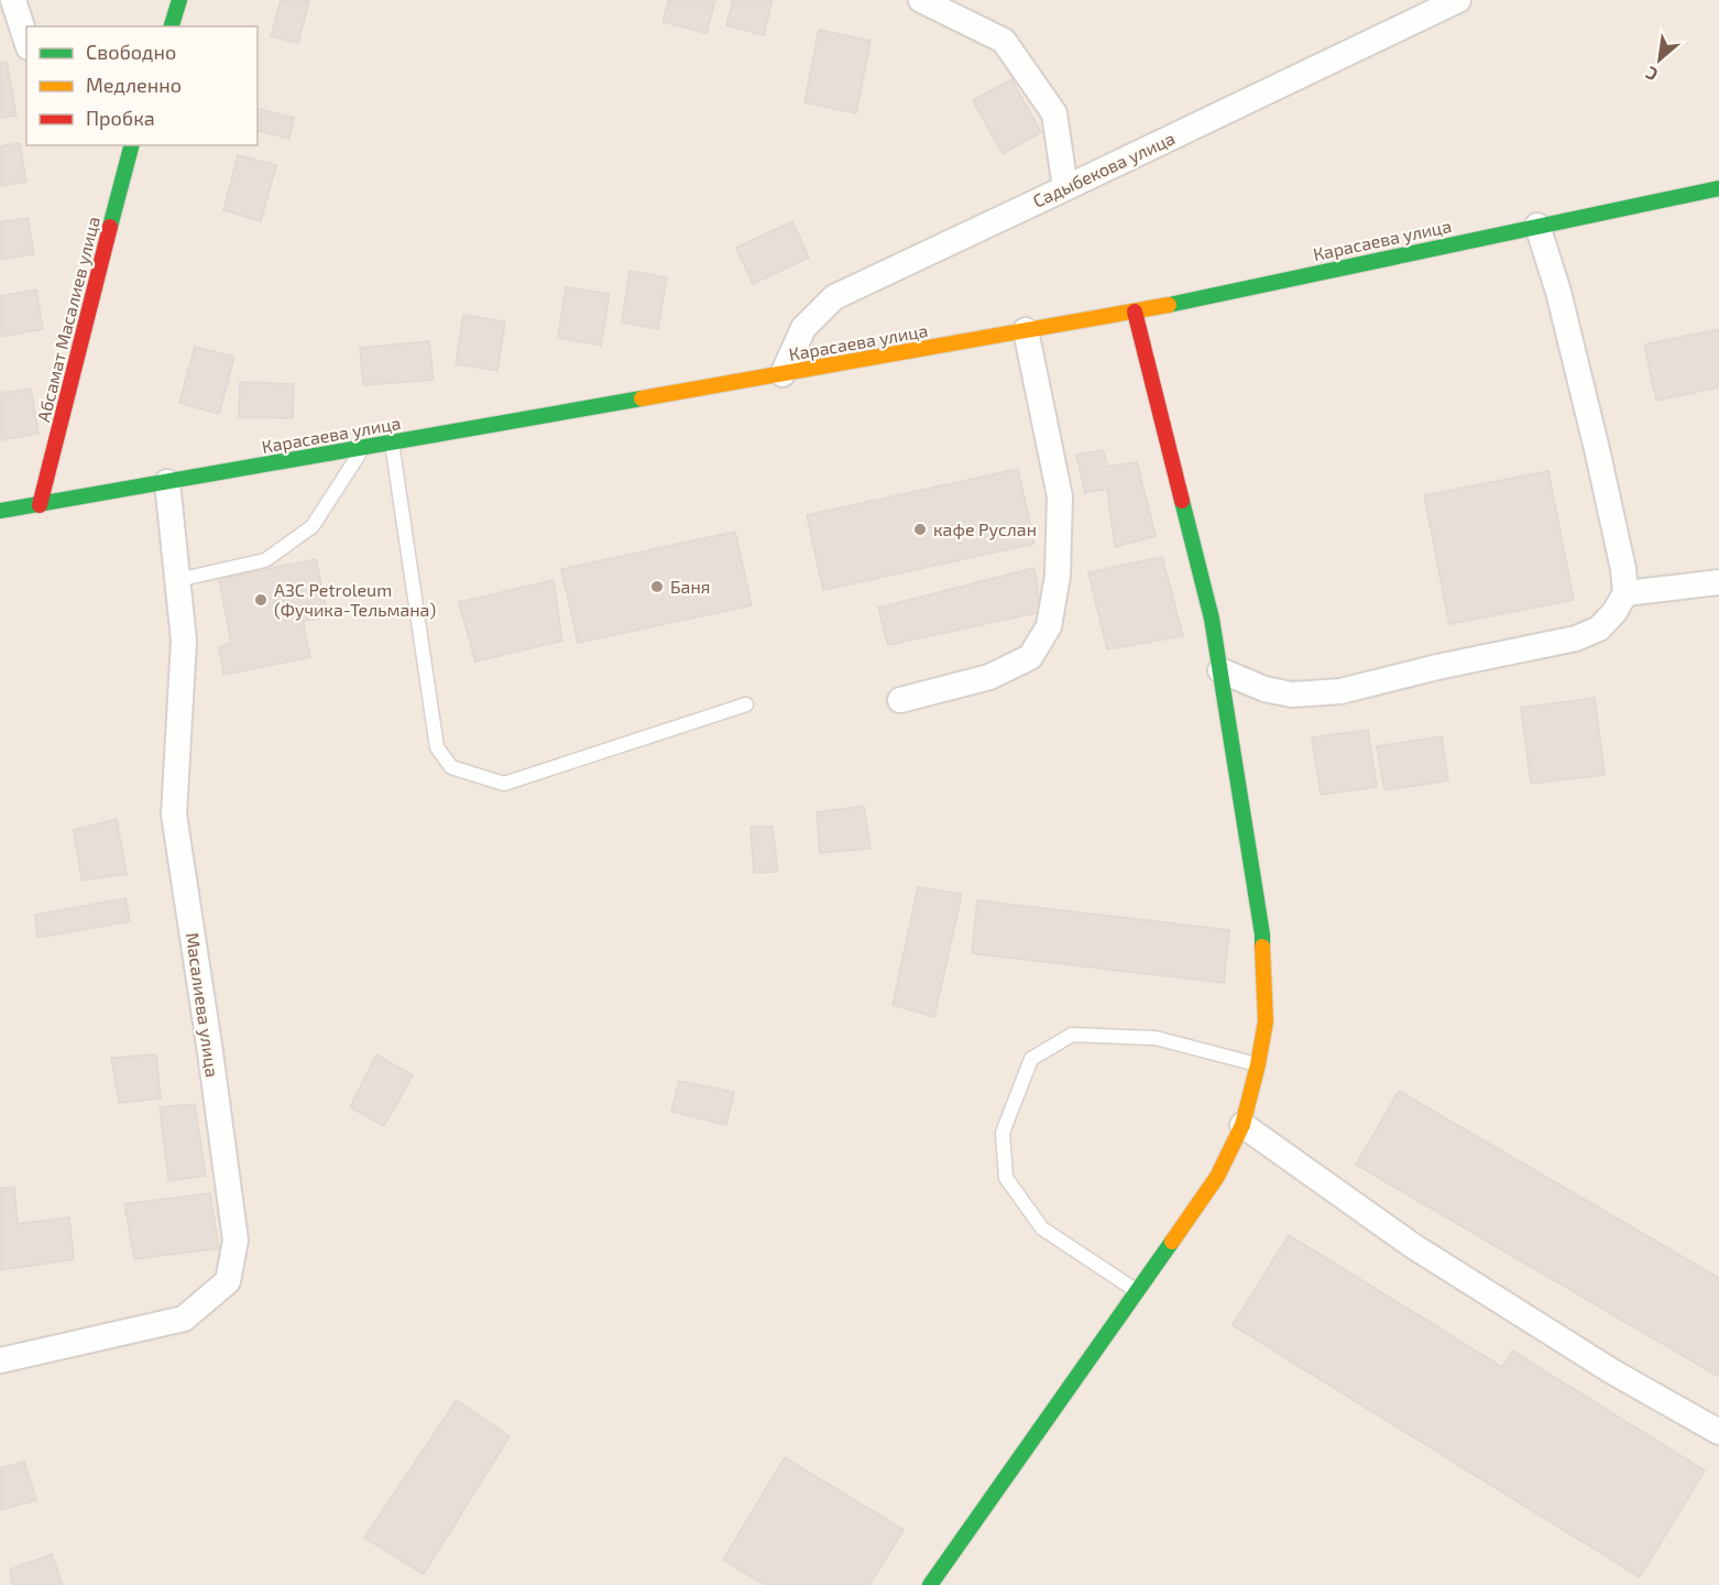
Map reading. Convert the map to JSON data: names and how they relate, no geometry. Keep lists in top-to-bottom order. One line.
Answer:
{"streets":{"street":["Садыбекова улица","Карасаева улица","Абсамат Масалиев улица","Масалиева улица"]},"crossings":[["Садыбекова улица","Карасаева улица"],["Карасаева улица","Абсамат Масалиев улица"],["Карасаева улица","Масалиева улица"]],"places":["кафе Руслан","Баня","АЗС Petroleum (Фучика-Тельмана)"],"legend":["Свободно","Медленно","Пробка"],"north":"bottom left"}
